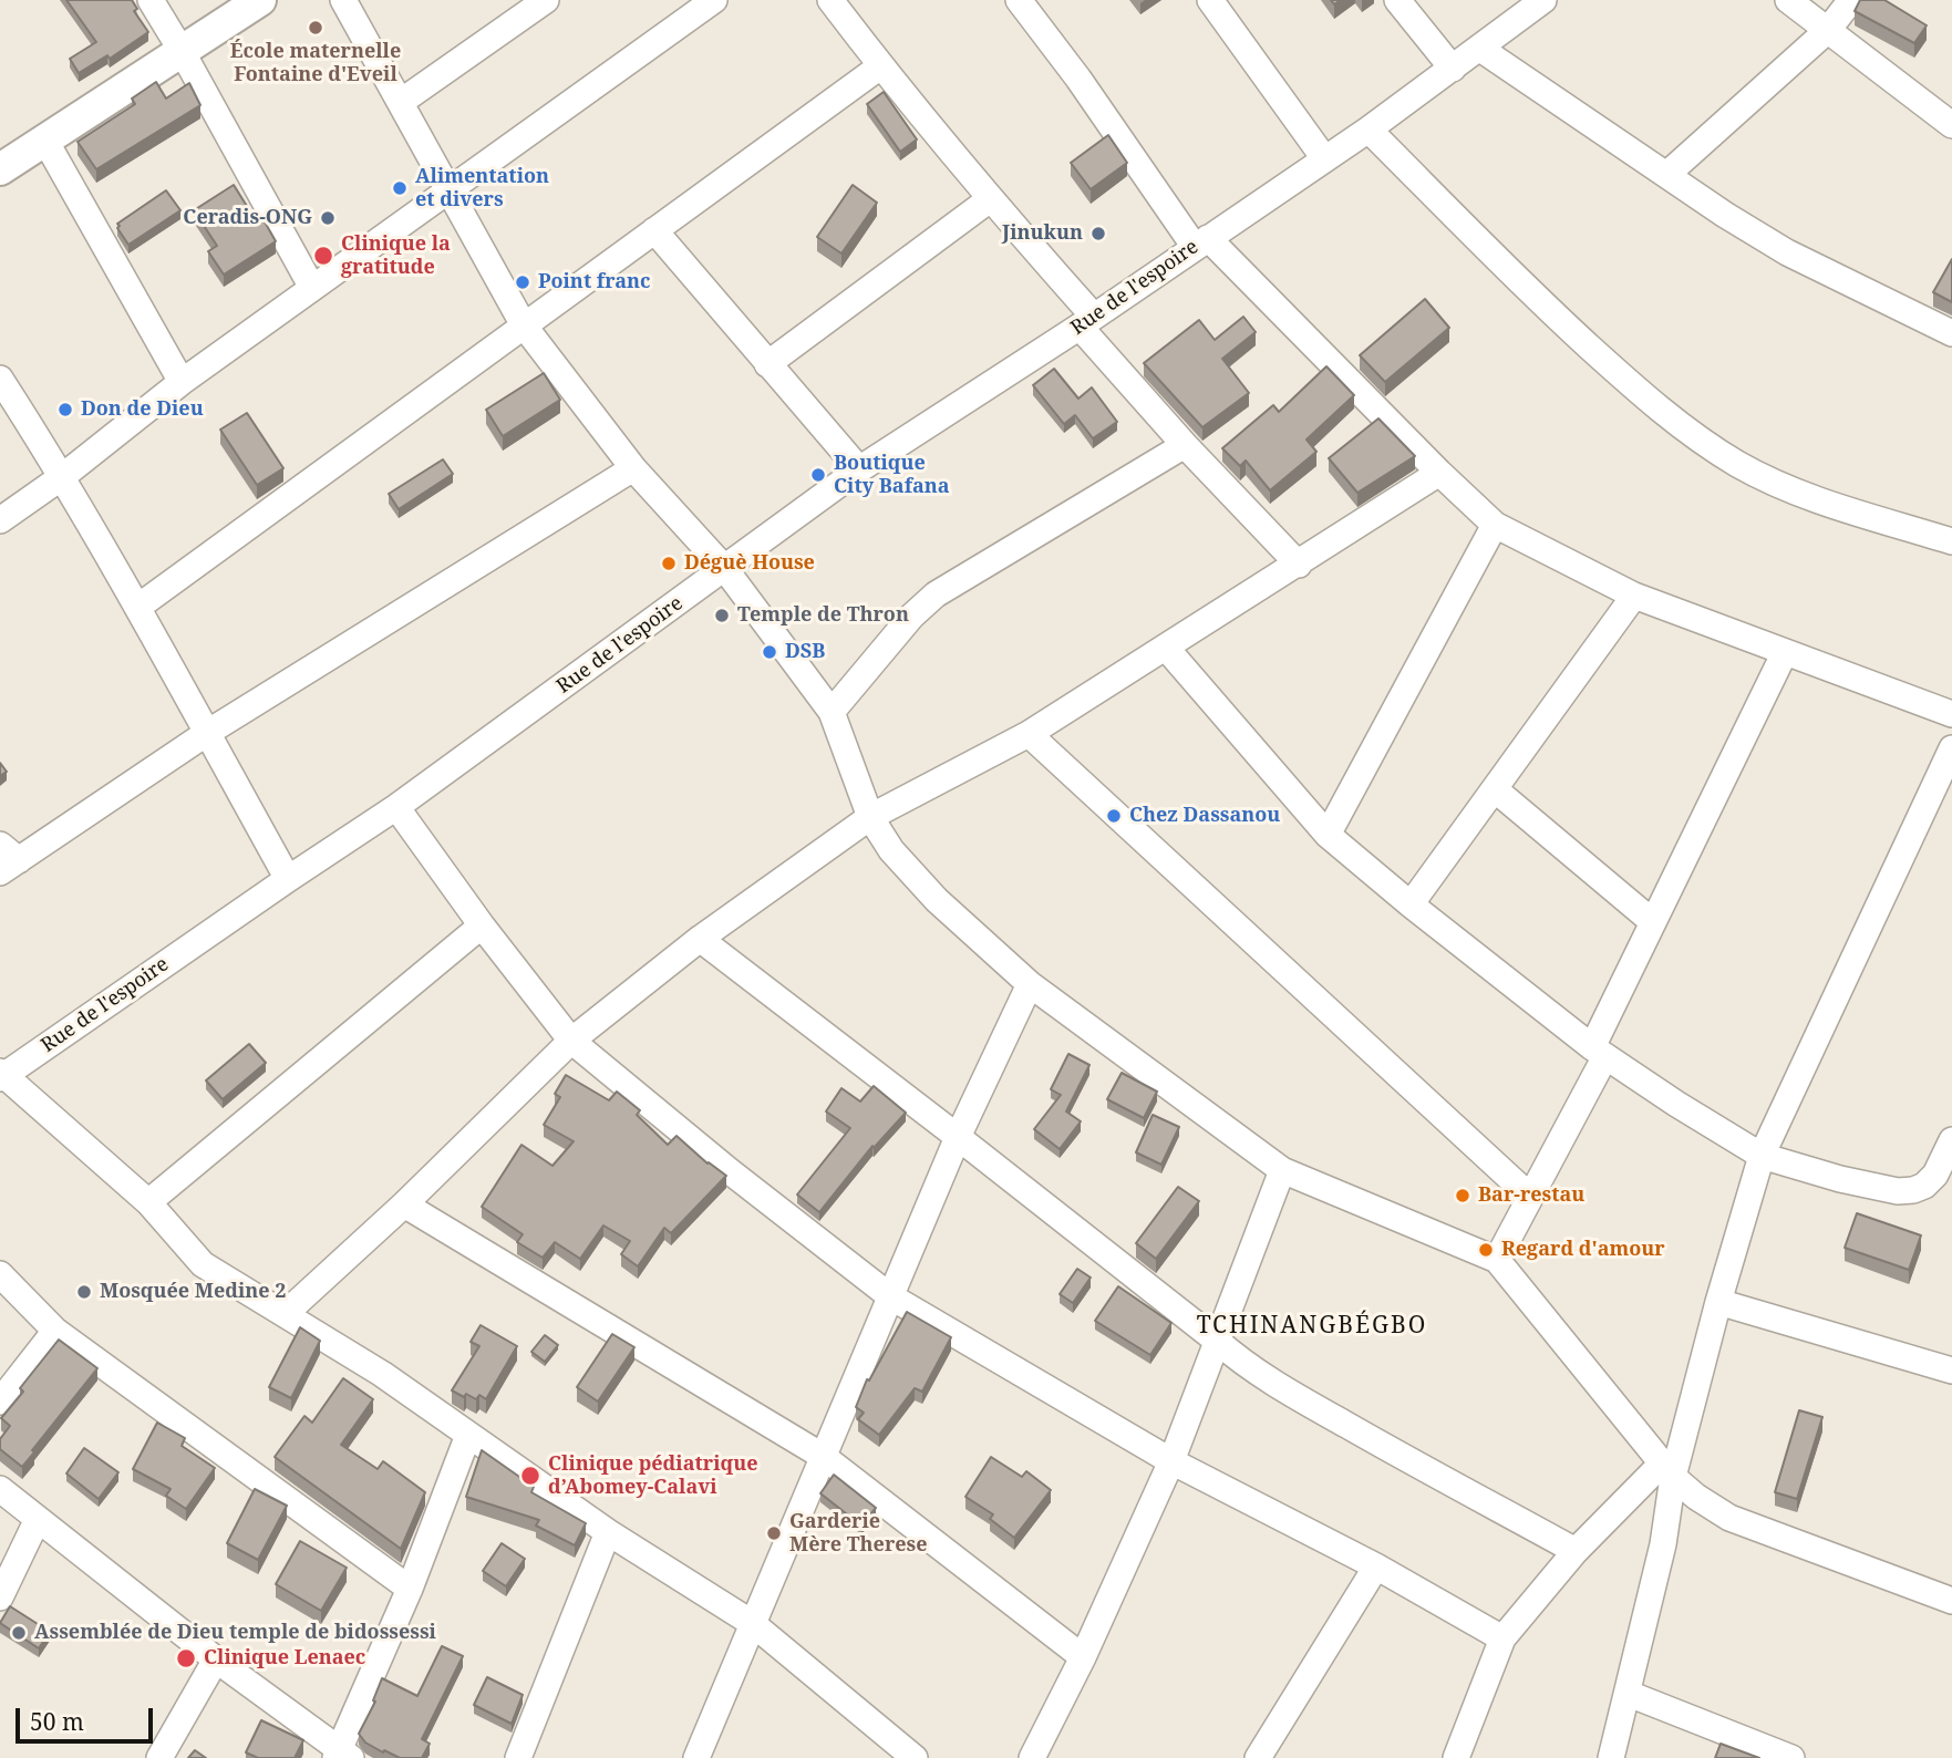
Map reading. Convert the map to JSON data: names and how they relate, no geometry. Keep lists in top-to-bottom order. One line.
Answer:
{"streets":{"street":["Rue de l'espoire"]},"districts":["TCHINANGBÉGBO"],"places":["École maternelle Fontaine d'Eveil","Alimentation et divers","Ceradis-ONG","Jinukun","Clinique la gratitude","Point franc","Don de Dieu","Boutique City Bafana","Déguè House","Temple de Thron","DSB","Chez Dassanou","Bar-restau","Regard d'amour","Mosquée Medine 2","Clinique pédiatrique d’Abomey-Calavi","Garderie Mère Therese","Assemblée de Dieu temple de bidossessi","Clinique Lenaec"],"scale_bar":"50 m"}
